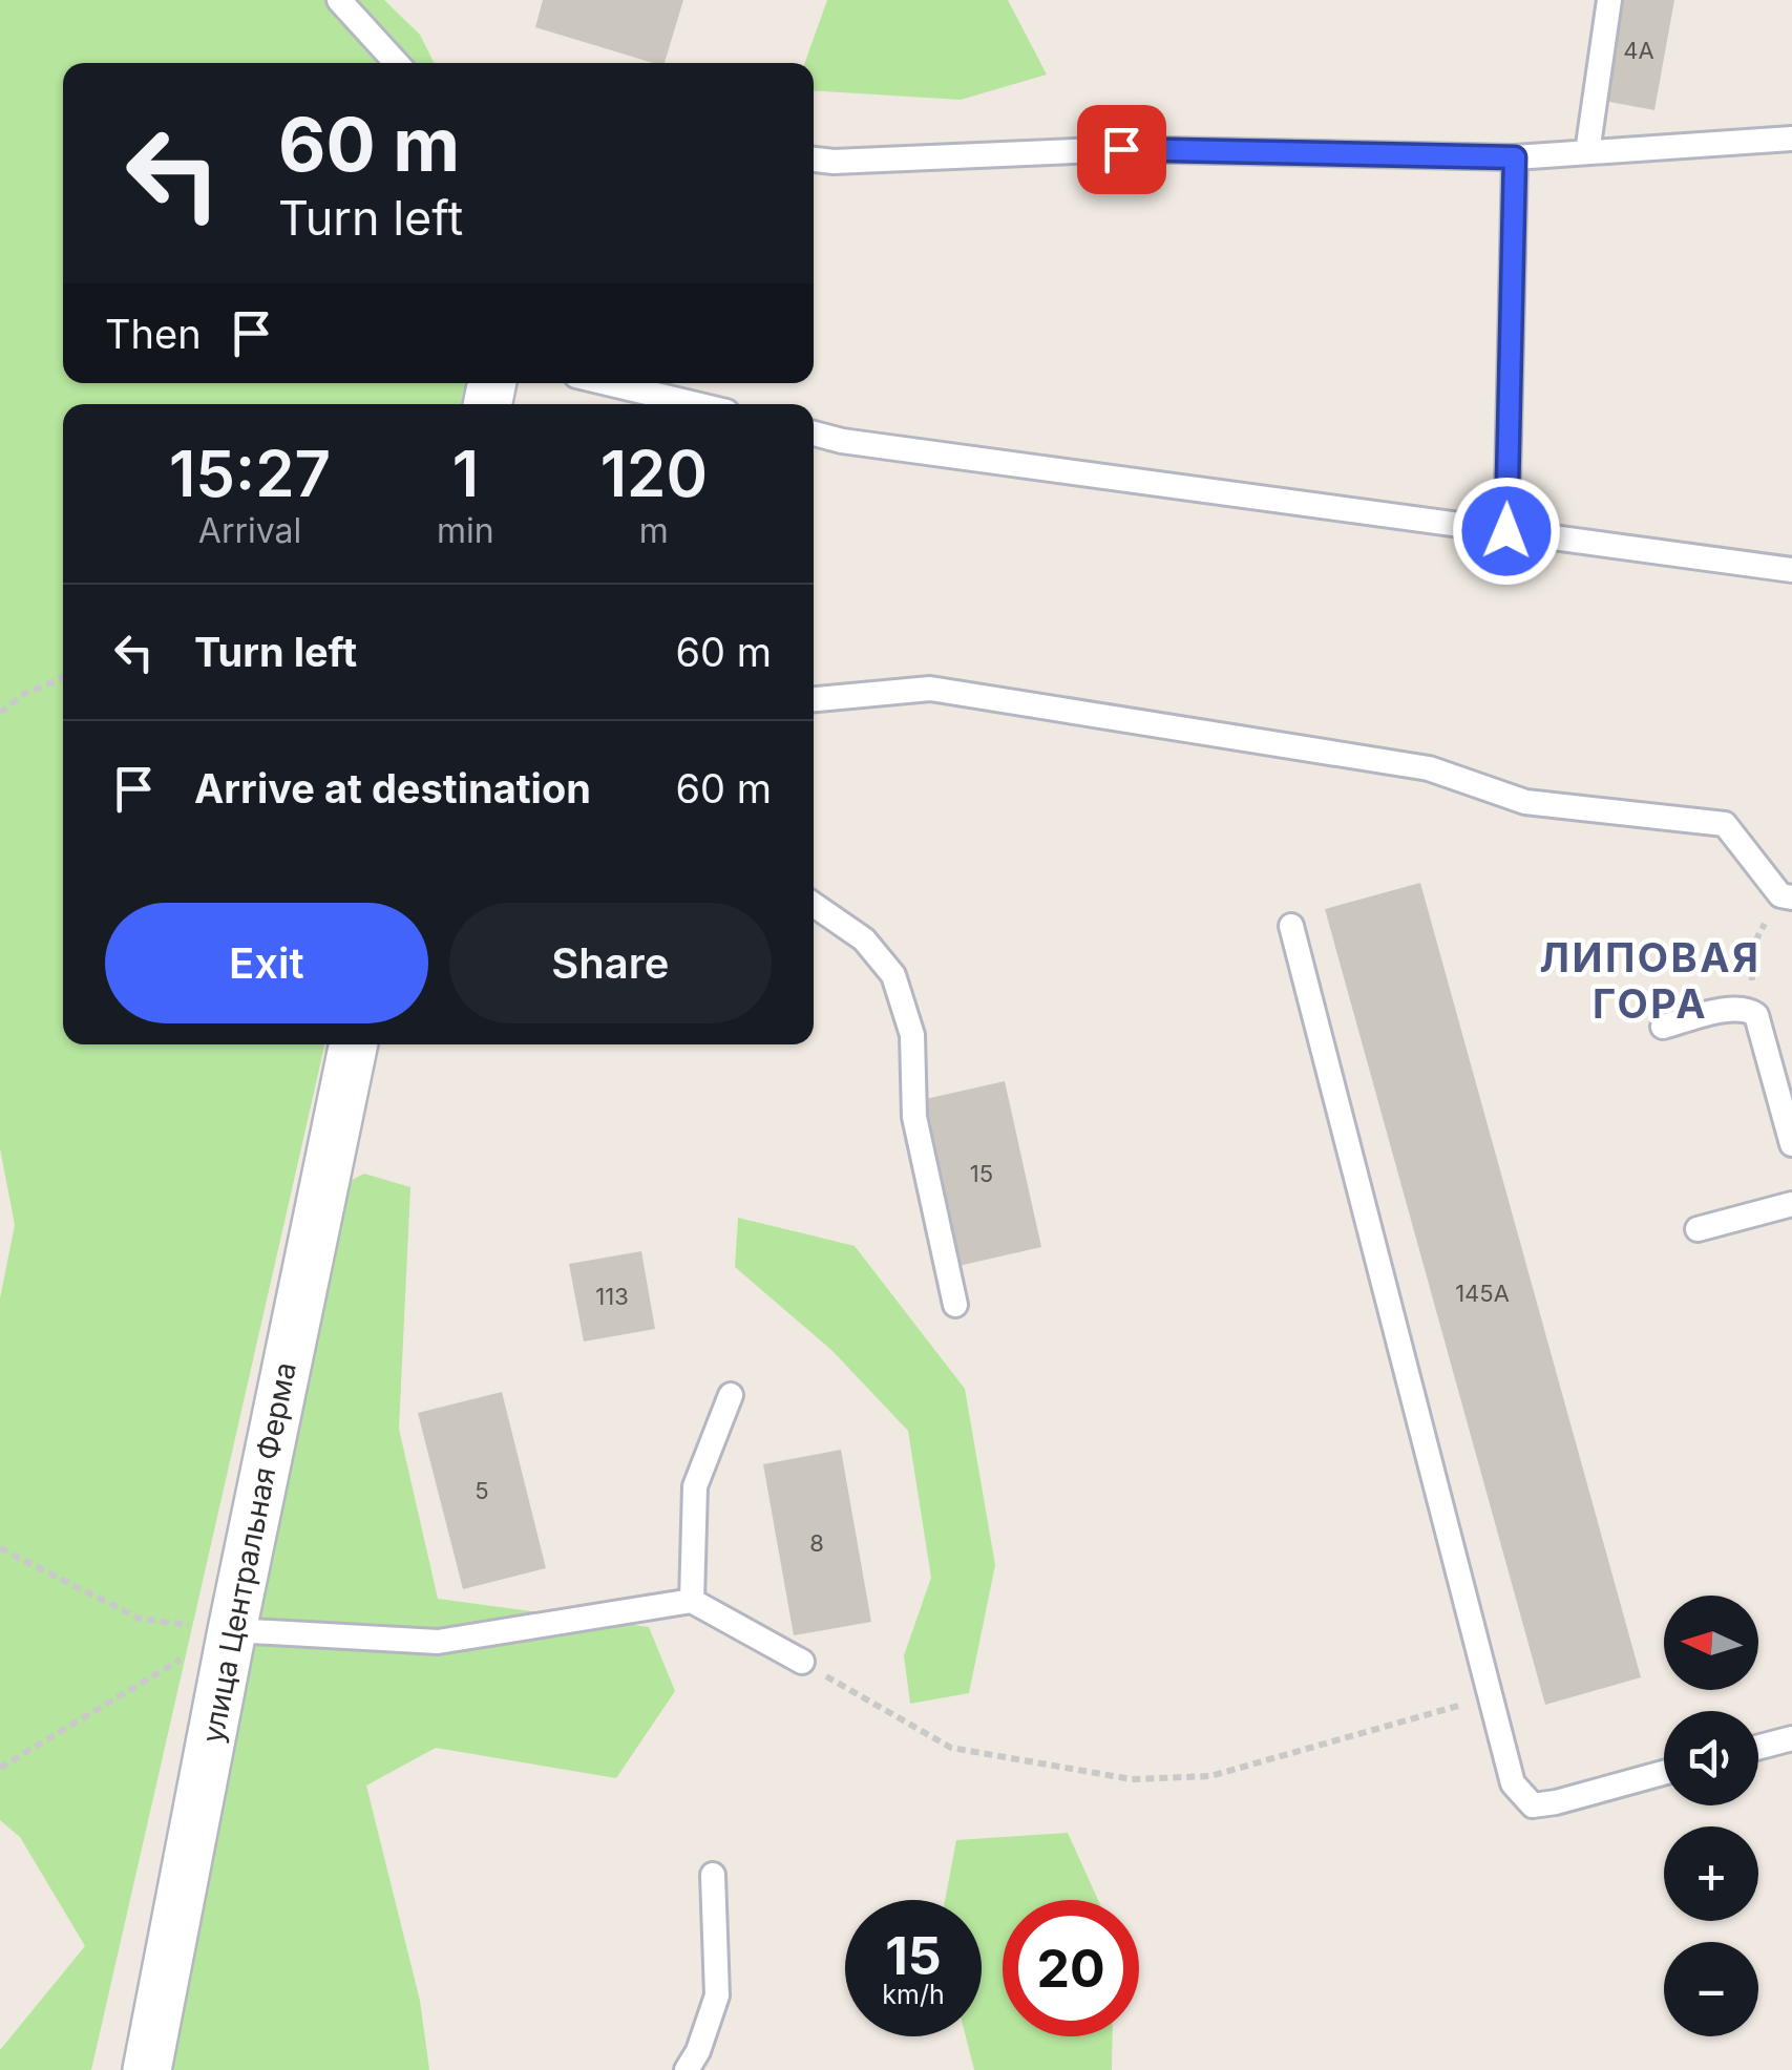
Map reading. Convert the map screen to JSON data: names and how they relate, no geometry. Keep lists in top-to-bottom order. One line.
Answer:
{"streets":{"street":["улица Центральная Ферма"]},"districts":["ЛИПОВАЯ ГОРА"],"house_numbers":["4А","15","145А","113","5","8"],"north":"left","page":{"turn":["60 m","Turn left"],"then":"Then","eta":["15:27","Arrival","1","min","120","m"],"list":[{"name":"Turn left","value":"60 m"},{"name":"Arrive at destination","value":"60 m"}],"buttons":["Exit","Share"],"map_buttons":["+","−"],"speed":"15 km/h","limit":"20"}}
